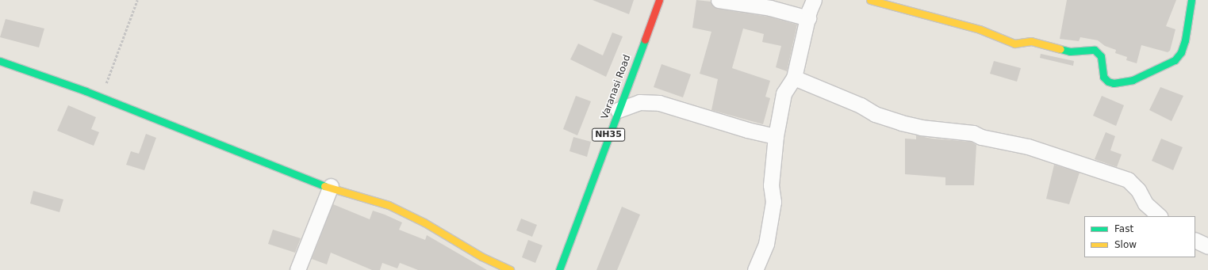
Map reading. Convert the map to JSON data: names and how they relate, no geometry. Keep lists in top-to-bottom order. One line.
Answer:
{"streets":{"main road":["Varanasi Road","NH35"]},"legend":["Fast","Slow"]}
